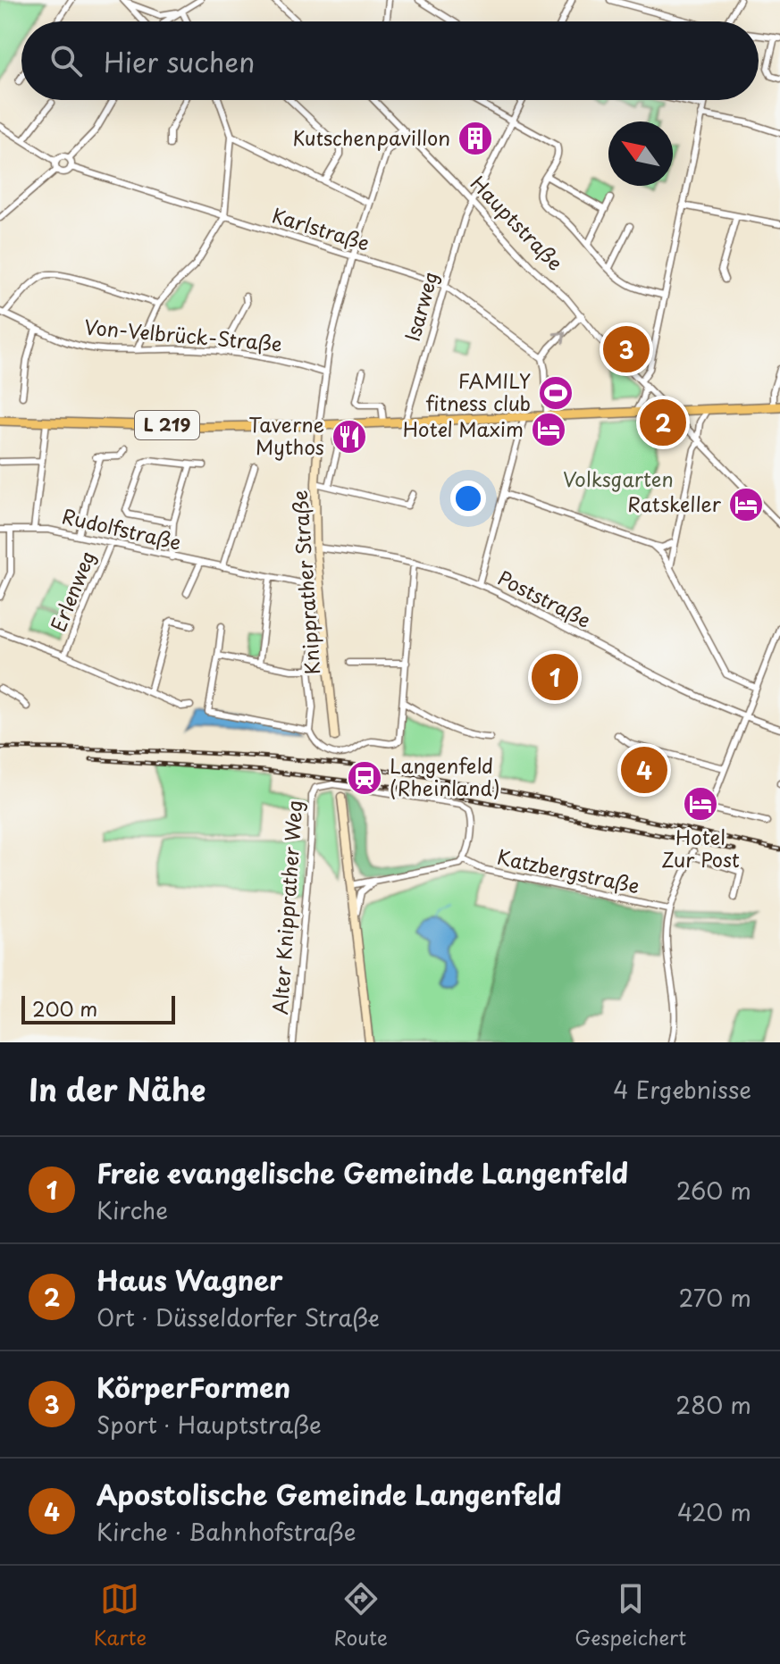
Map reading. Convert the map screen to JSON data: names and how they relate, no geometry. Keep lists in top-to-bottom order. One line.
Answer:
{"streets":{"main road":["L 219","Knipprather Straße"],"street":["Hauptstraße","Karlstraße","Isarweg","Von-Velbrück-Straße","Rudolfstraße","Erlenweg","Poststraße","Katzbergstraße","Alter Knipprather Weg"]},"crossings":[["Hauptstraße","Isarweg"],["Hauptstraße","L 219"],["Karlstraße","Isarweg"],["Isarweg","L 219"],["L 219","Knipprather Straße"],["Rudolfstraße","Erlenweg"],["Knipprather Straße","Poststraße"],["Katzbergstraße","Alter Knipprather Weg"]],"parks":["Volksgarten"],"places":{"building":["Kutschenpavillon"],"sports":["FAMILY fitness club"],"hotel":["Hotel Maxim","Ratskeller","Hotel Zur Post"],"restaurant":["Taverne Mythos"],"station":["Langenfeld (Rheinland)"]},"scale_bar":"200 m","north":"top left","page":{"search":"Hier suchen","pins":["3","2","1","4"],"scale":"200 m","heading":["In der Nähe","4 Ergebnisse"],"list":[{"mark":"1","name":"Freie evangelische Gemeinde Langenfeld","note":"Kirche","value":"260 m"},{"mark":"2","name":"Haus Wagner","note":"Ort · Düsseldorfer Straße","value":"270 m"},{"mark":"3","name":"KörperFormen","note":"Sport · Hauptstraße","value":"280 m"},{"mark":"4","name":"Apostolische Gemeinde Langenfeld","note":"Kirche · Bahnhofstraße","value":"420 m"}],"nav":["Karte","Route","Gespeichert"]}}
